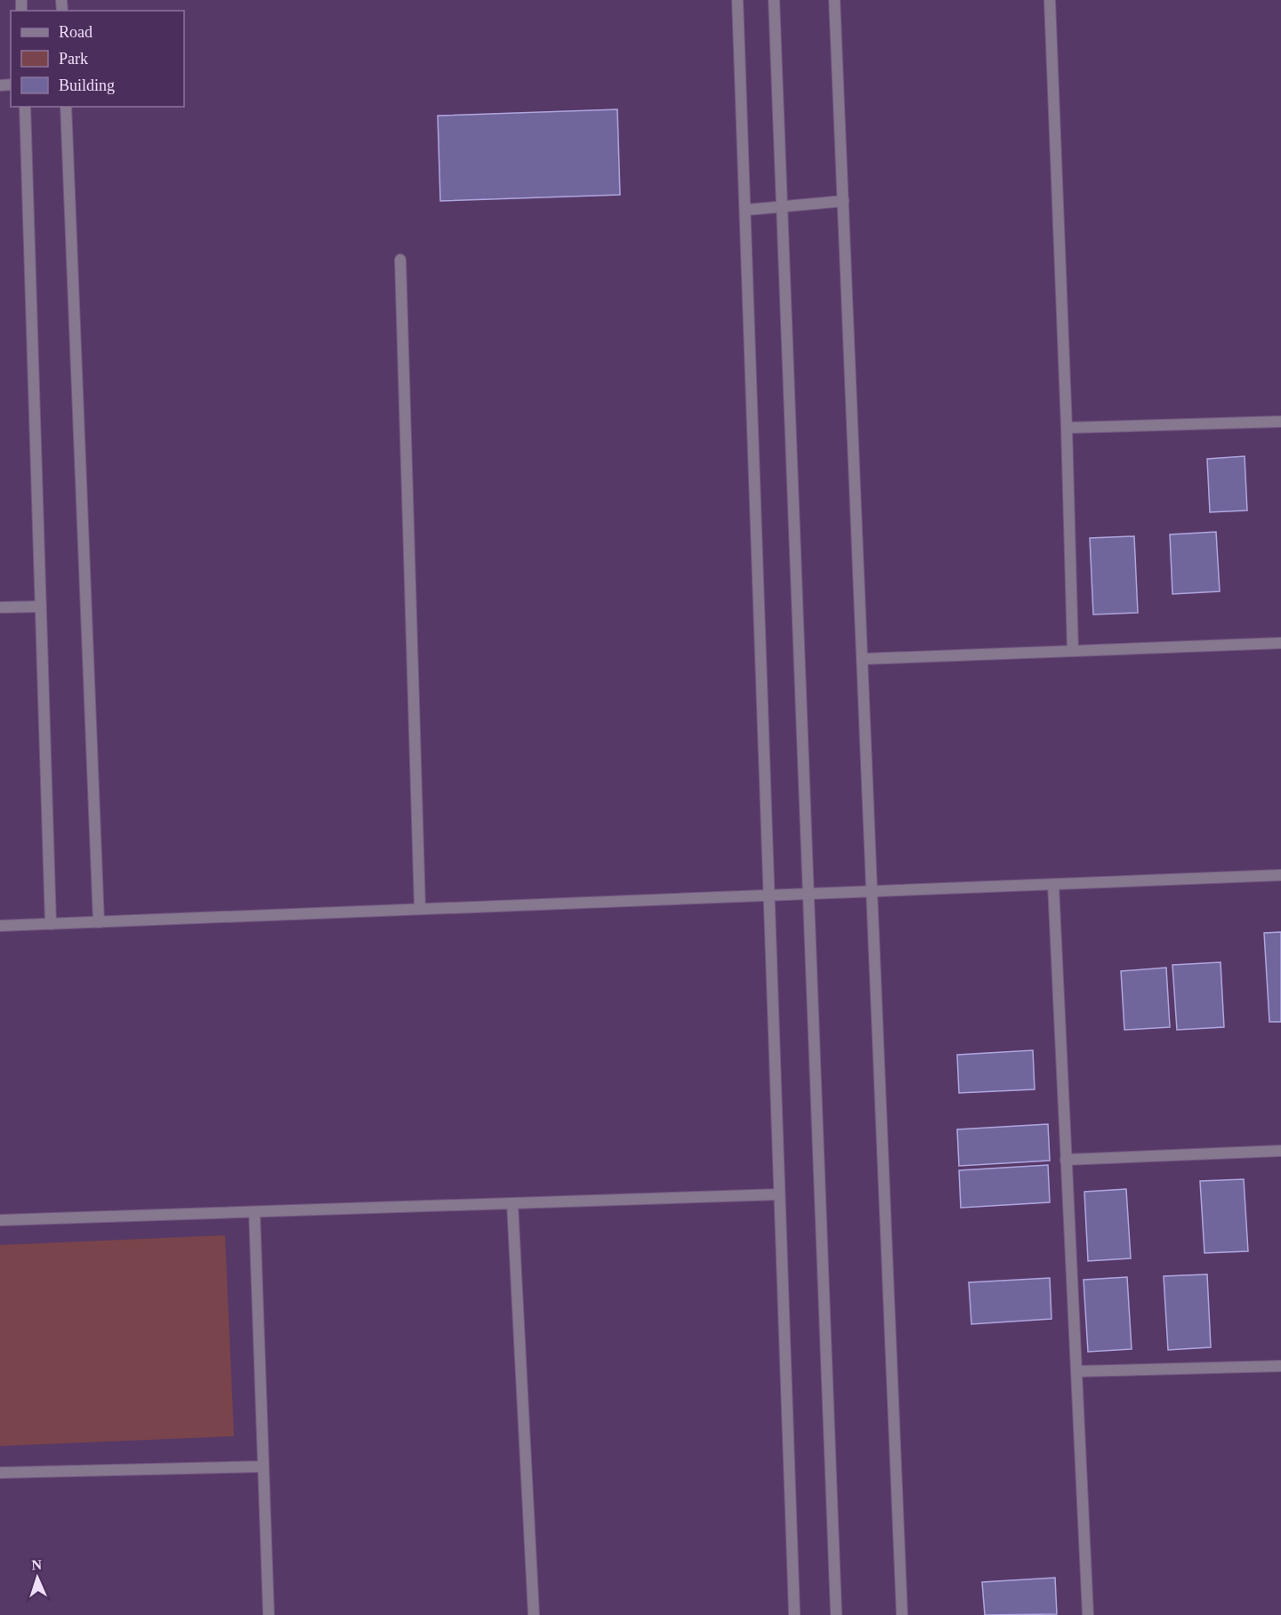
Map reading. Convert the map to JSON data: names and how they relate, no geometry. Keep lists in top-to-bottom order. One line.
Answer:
{"legend":["Road","Park","Building"],"north":"top"}
